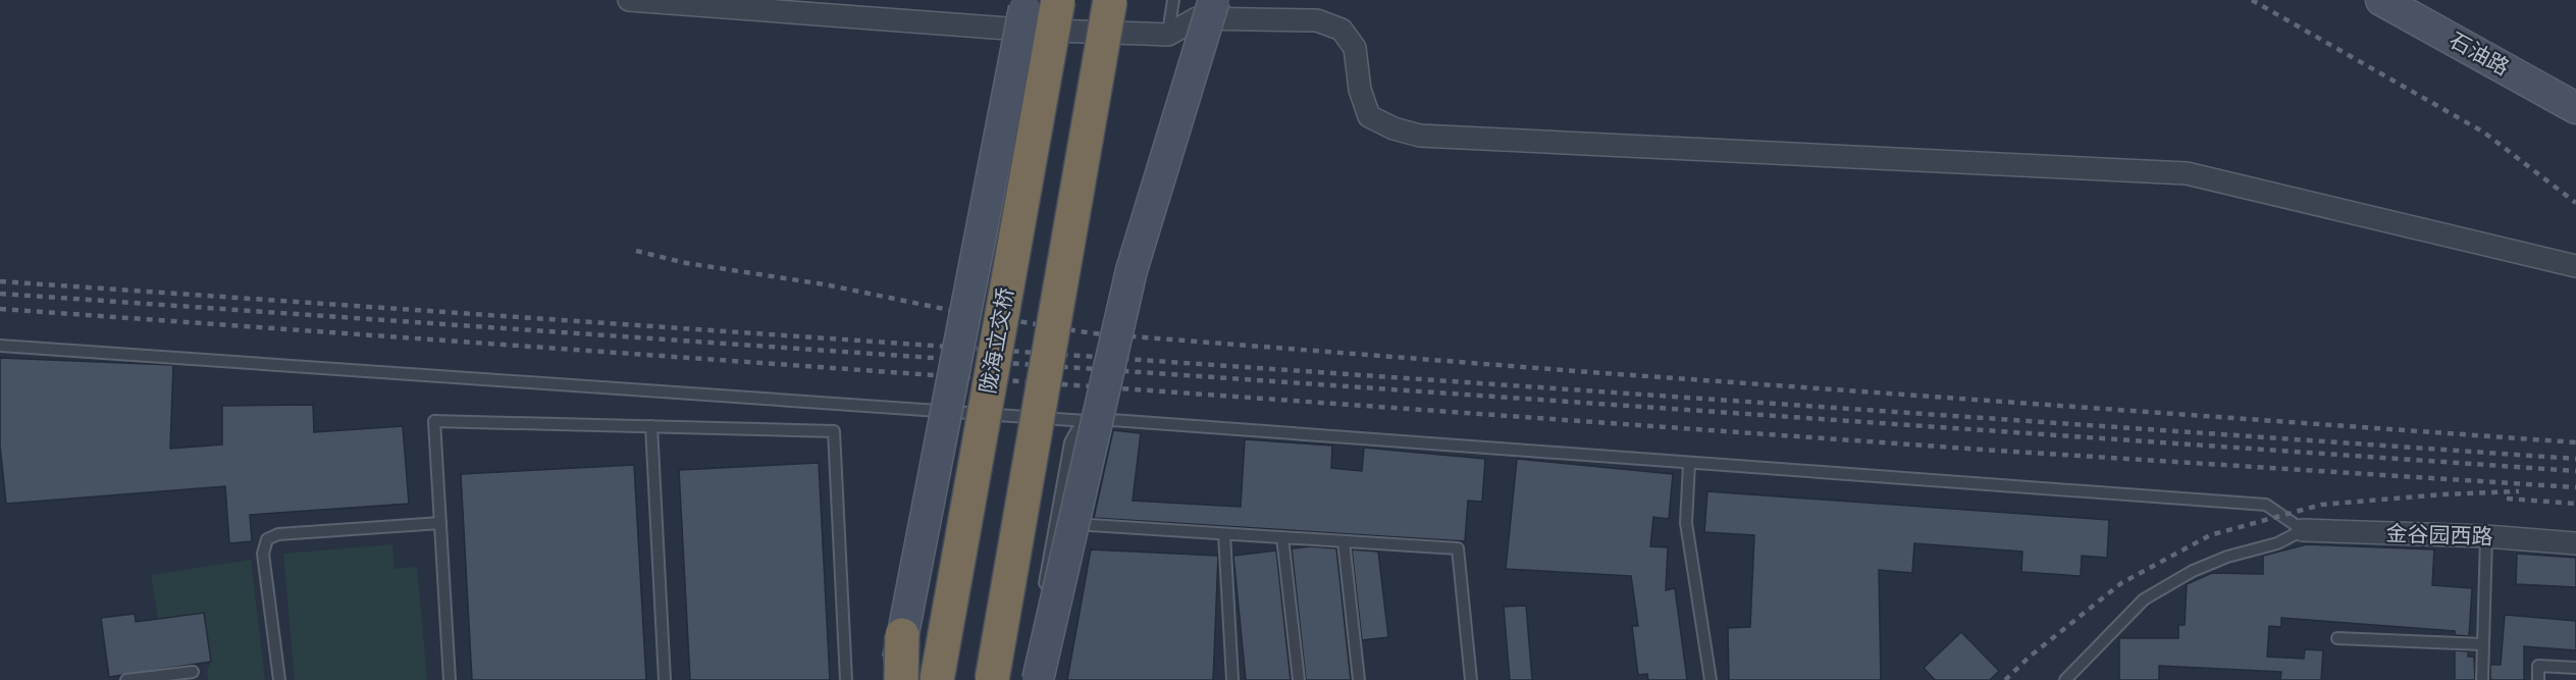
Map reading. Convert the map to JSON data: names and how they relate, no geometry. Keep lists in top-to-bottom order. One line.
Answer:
{"streets":{"highway":["陇海立交桥"],"main road":["石油路"],"street":["金谷园西路"]}}
